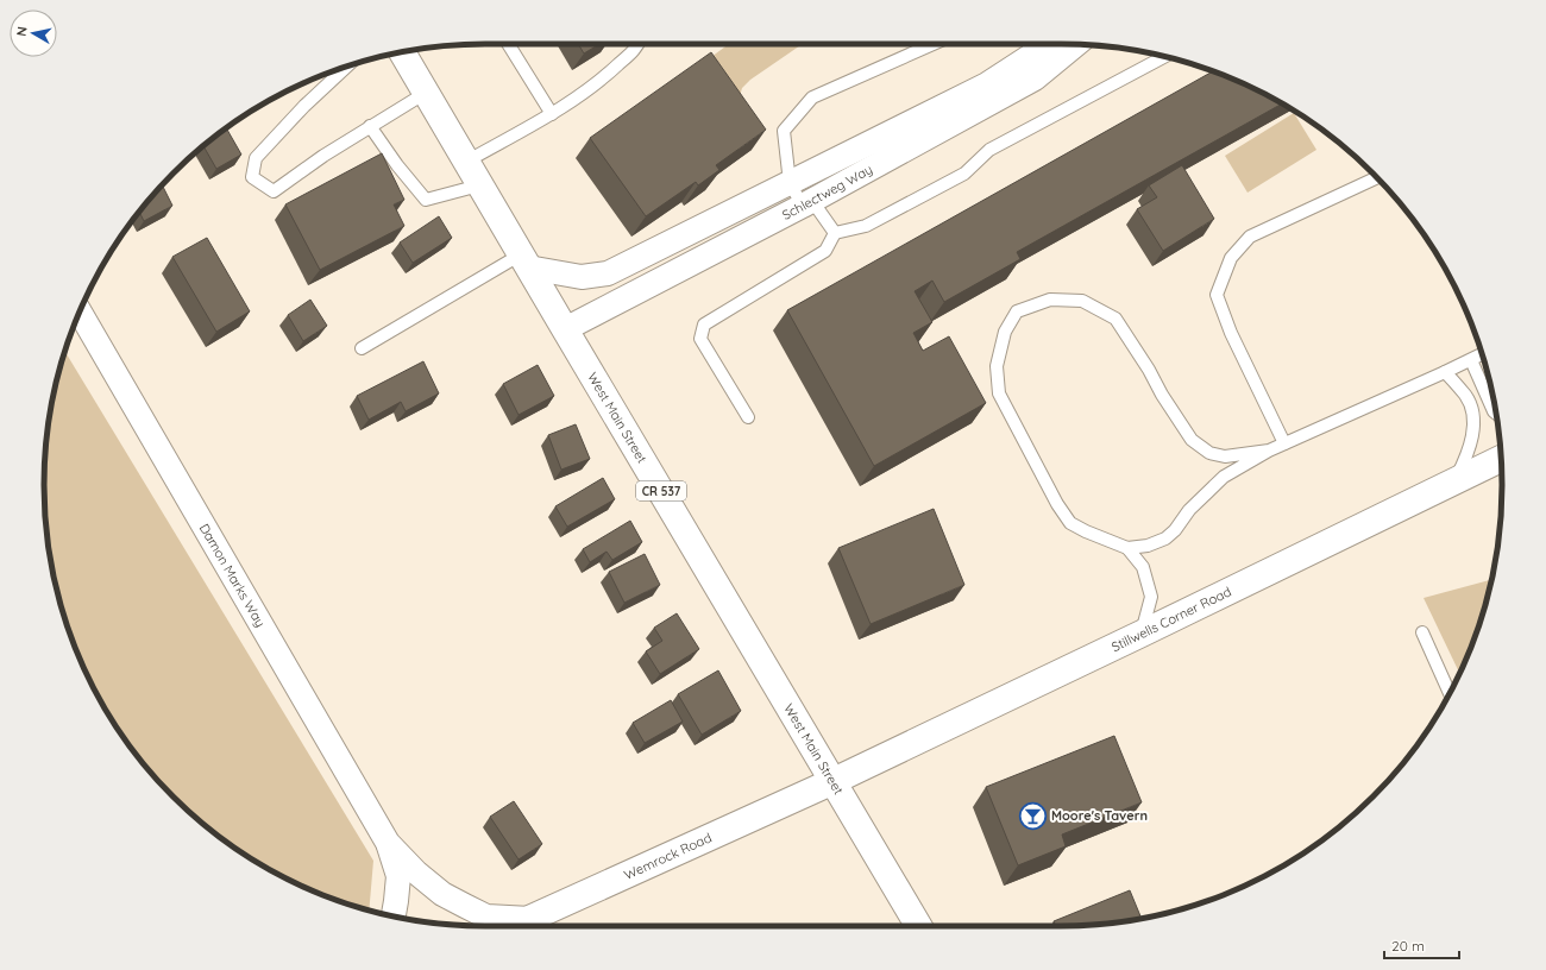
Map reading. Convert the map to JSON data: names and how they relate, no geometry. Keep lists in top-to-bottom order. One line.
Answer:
{"streets":{"street":["Schlectweg Way","West Main Street","CR 537","Damon Marks Way","Stillwells Corner Road","Wemrock Road"]},"crossings":[["Schlectweg Way","West Main Street"],["West Main Street","Stillwells Corner Road"],["West Main Street","Wemrock Road"],["Damon Marks Way","Wemrock Road"],["Stillwells Corner Road","Wemrock Road"]],"places":{"bar":["Moore's Tavern"]},"scale_bar":"20 m","north":"left"}
